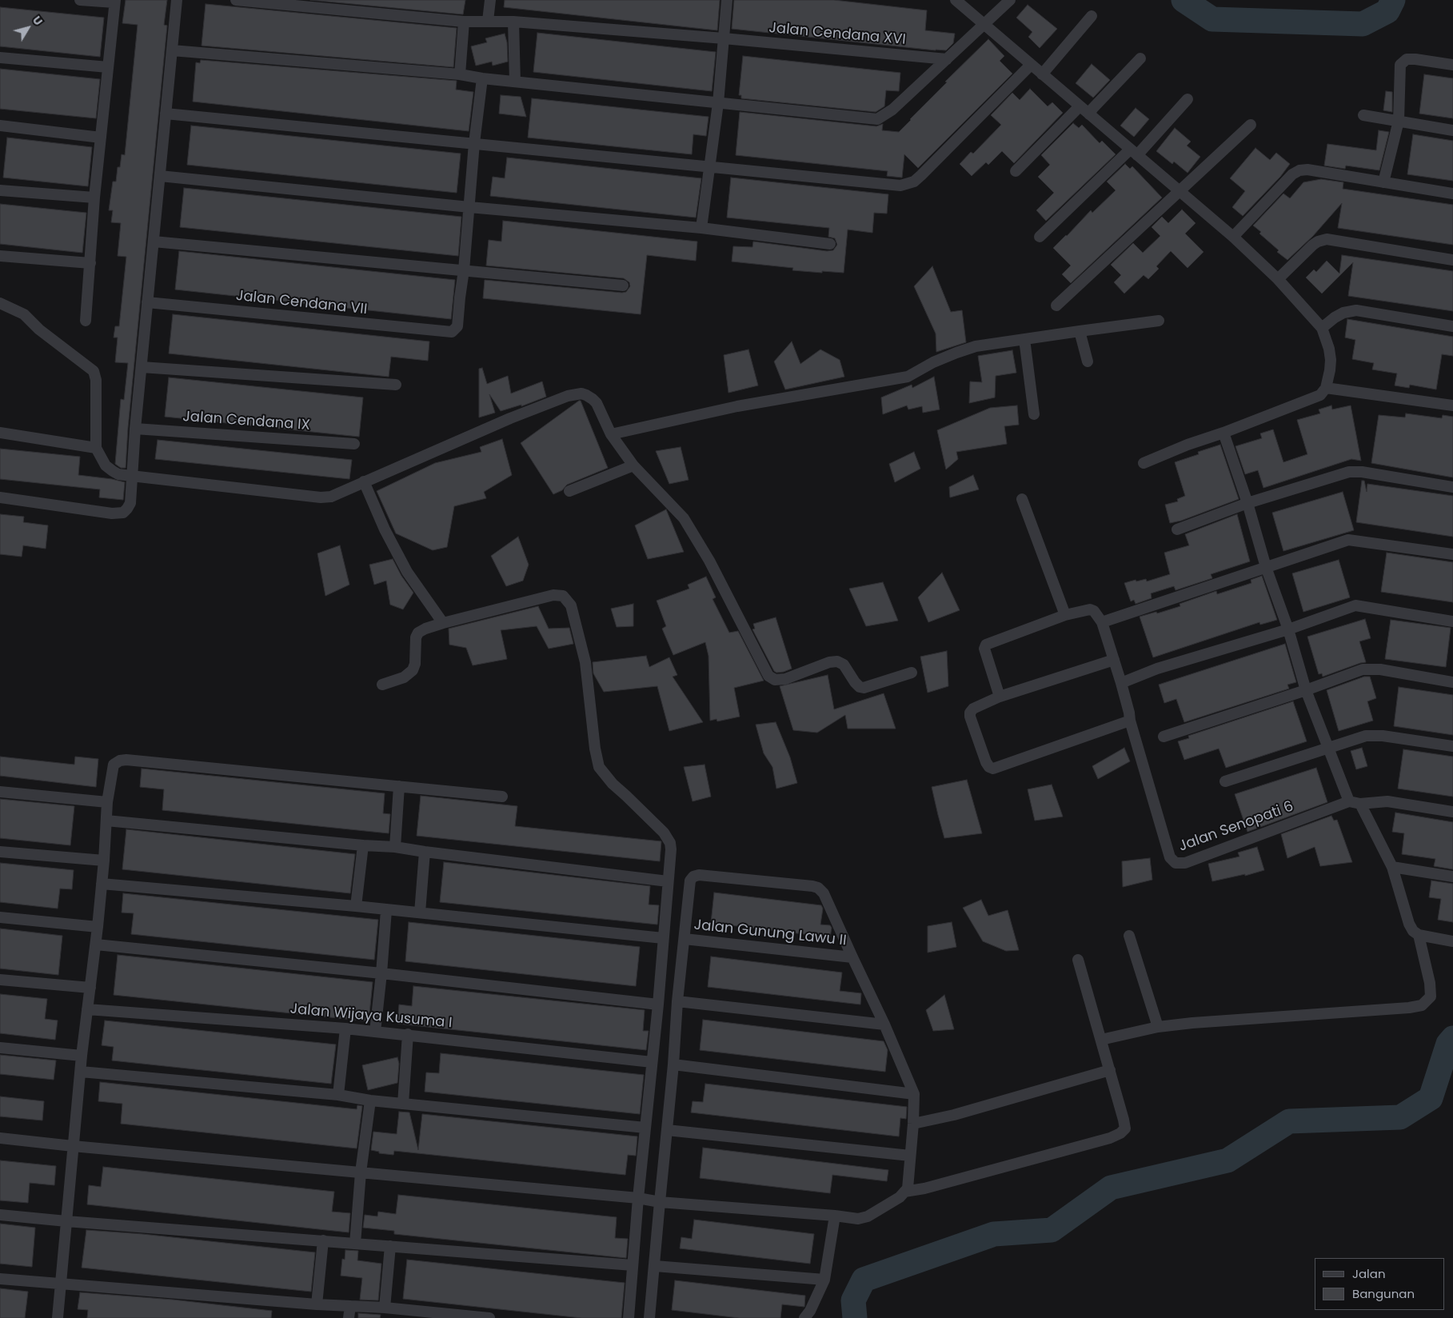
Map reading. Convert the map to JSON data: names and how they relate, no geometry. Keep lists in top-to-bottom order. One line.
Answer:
{"streets":{"street":["Jalan Cendana XVI","Jalan Cendana VII","Jalan Cendana IX","Jalan Senopati 6","Jalan Gunung Lawu II","Jalan Wijaya Kusuma I"]},"legend":["Jalan","Bangunan"],"north":"top right"}
